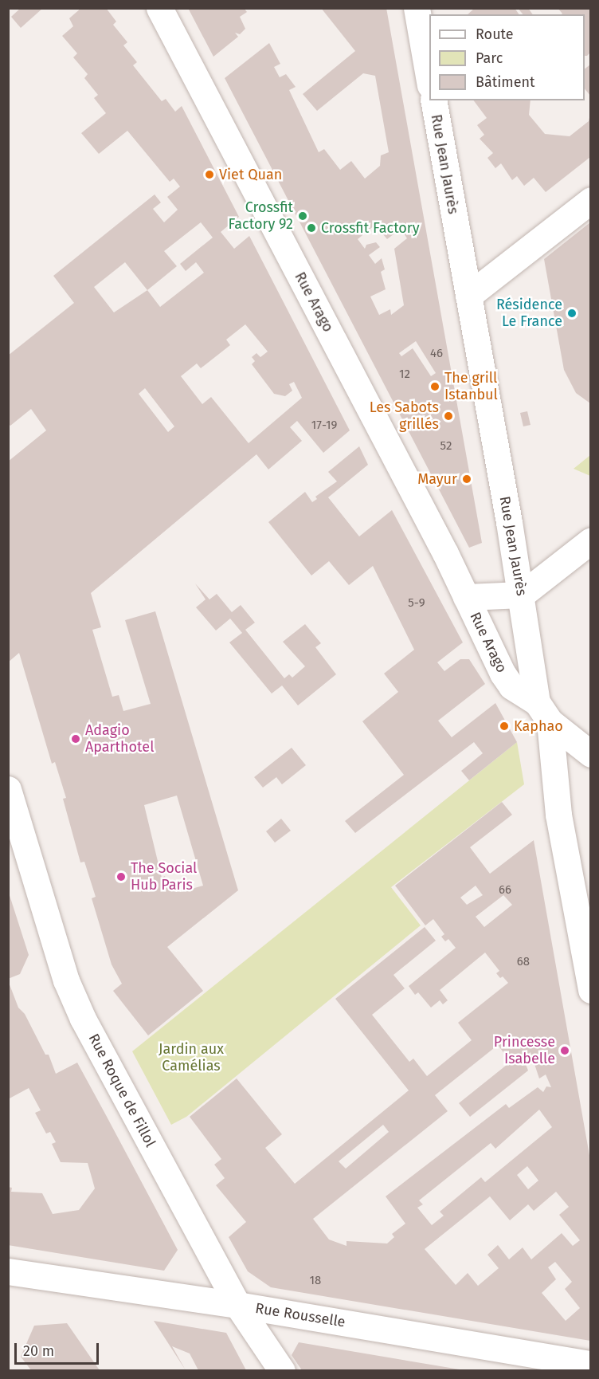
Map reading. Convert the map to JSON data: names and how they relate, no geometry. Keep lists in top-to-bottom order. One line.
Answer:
{"streets":{"street":["Rue Jean Jaurès","Rue Arago","Rue Roque de Fillol","Rue Rousselle"]},"crossings":[["Rue Jean Jaurès","Rue Arago"],["Rue Roque de Fillol","Rue Rousselle"]],"parks":["Jardin aux Camélias"],"places":["Viet Quan","Crossfit Factory 92","Crossfit Factory","Résidence Le France","The grill Istanbul","Les Sabots grillés","Mayur","Kaphao","Adagio Aparthotel","The Social Hub Paris","Princesse Isabelle"],"house_numbers":["46","12","17-19","52","5-9","66","68","18"],"legend":["Route","Parc","Bâtiment"],"scale_bar":"20 m"}
